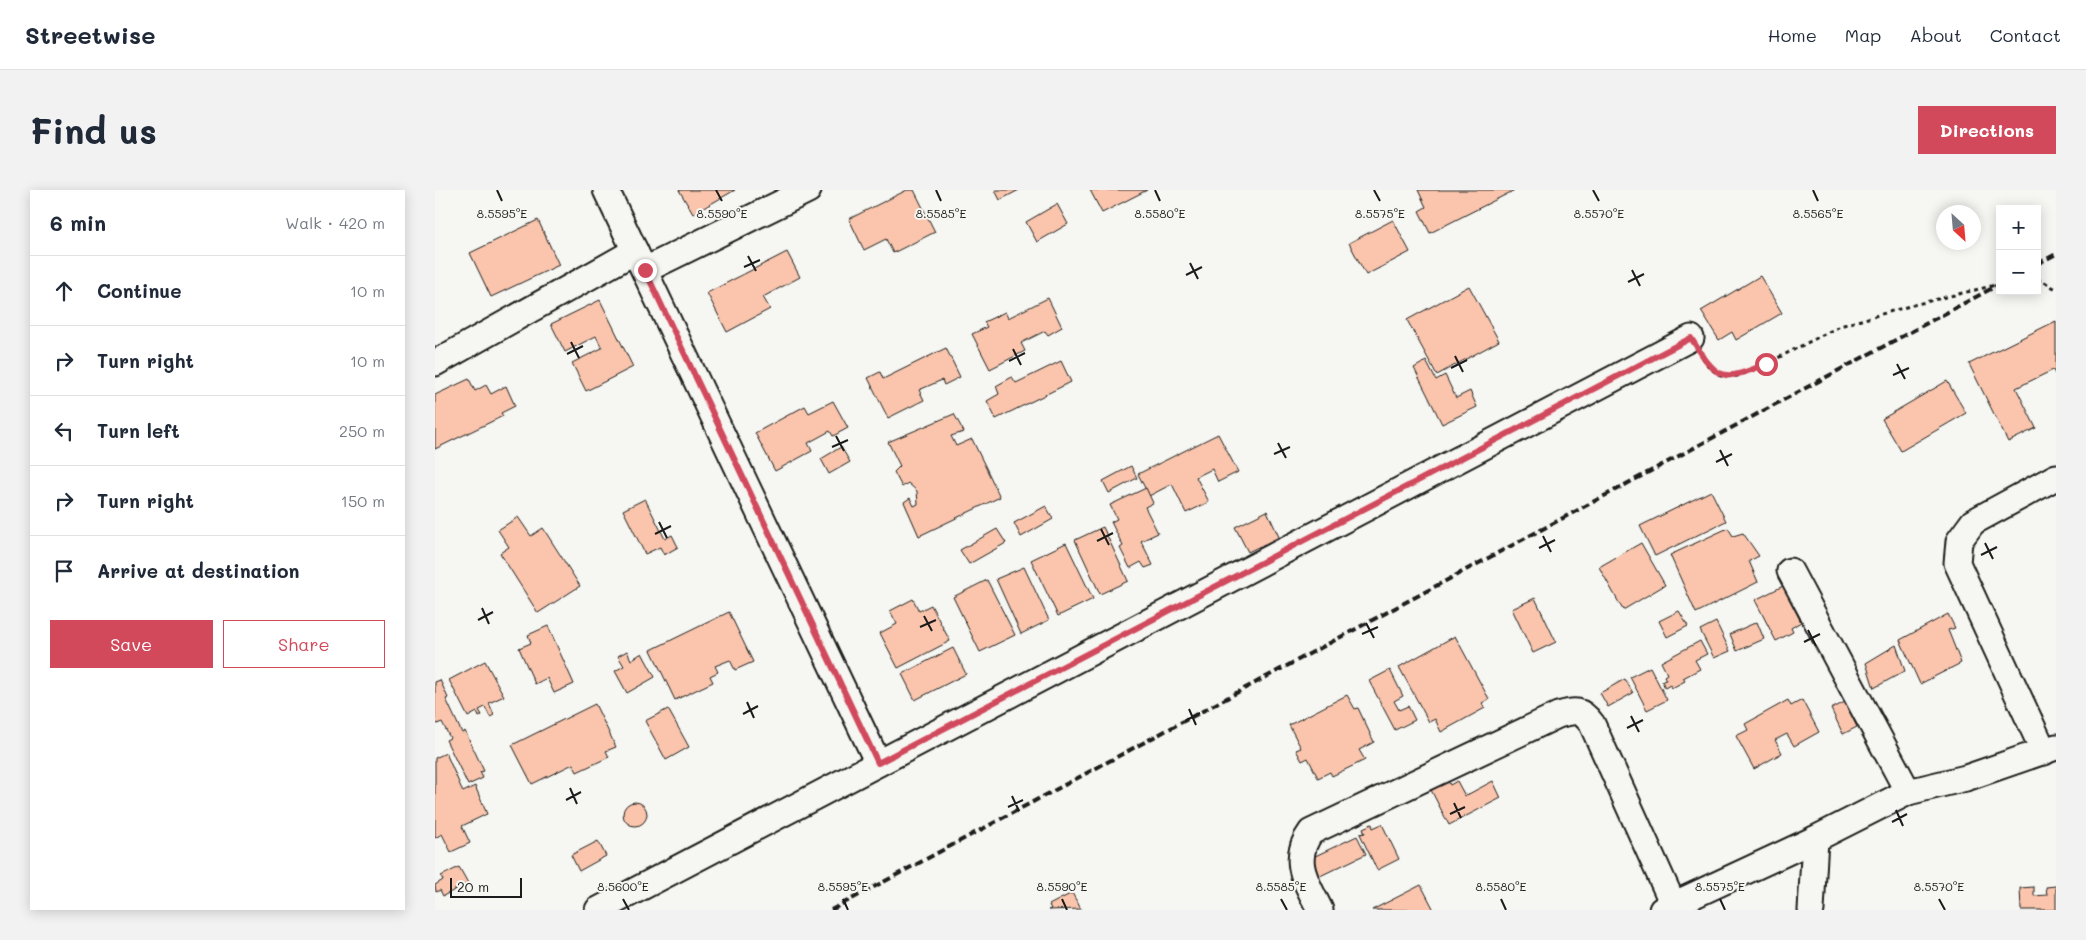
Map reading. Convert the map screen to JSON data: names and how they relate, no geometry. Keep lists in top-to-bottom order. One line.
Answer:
{"scale_bar":"20 m","north":"bottom right","page":{"header":"Streetwise","nav":["Home","Map","About","Contact"],"buttons":["Directions",["Save","Share"]],"title":"Find us","heading":["6 min","Walk · 420 m"],"map_buttons":["+","−"],"list":[["Continue","10 m"],["Turn right","10 m"],["Turn left","250 m"],["Turn right","150 m"],"Arrive at destination"],"scale":"20 m"},"coordinates":["8.5595°E","8.5590°E","8.5585°E","8.5580°E","8.5575°E","8.5570°E","8.5565°E","8.5600°E"]}
